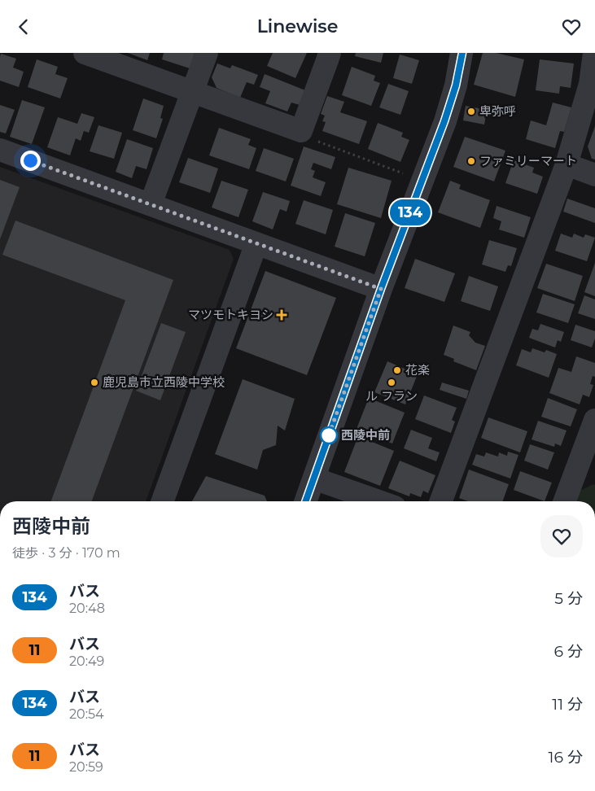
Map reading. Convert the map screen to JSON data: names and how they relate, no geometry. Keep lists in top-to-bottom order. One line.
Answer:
{"places":{"other":["卑弥呼","ファミリーマート","花楽","鹿児島市立西陵中学校","ル フラン","西陵中前"],"health":["マツモトキヨシ"]},"lines":["bus line 134"],"page":{"header":"Linewise","on_map":"134","heading":["西陵中前","徒歩 · 3 分 · 170 m"],"list":[{"mark":"134","name":"バス","note":"20:48","value":"5 分"},{"mark":"11","name":"バス","note":"20:49","value":"6 分"},{"mark":"134","name":"バス","note":"20:54","value":"11 分"},{"mark":"11","name":"バス","note":"20:59","value":"16 分"}]}}
